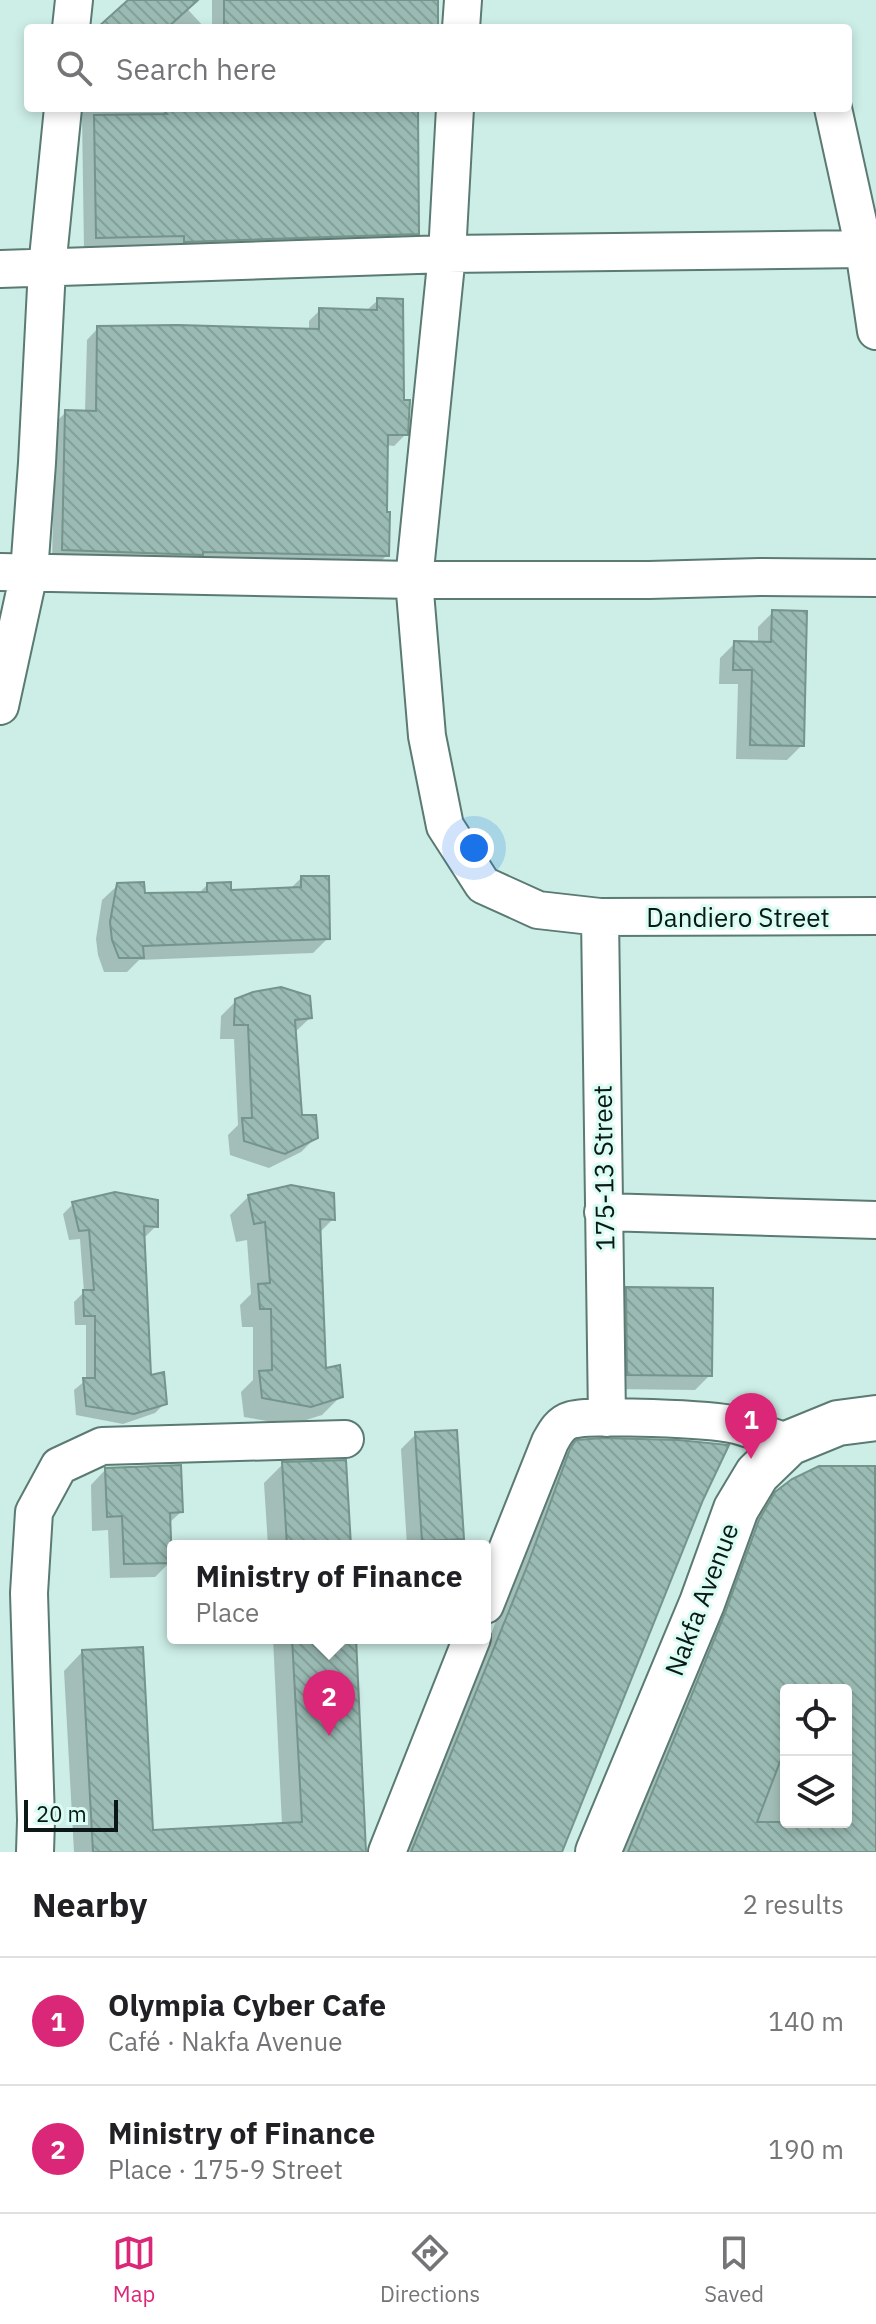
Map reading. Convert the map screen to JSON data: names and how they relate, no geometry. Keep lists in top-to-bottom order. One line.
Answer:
{"streets":{"main road":["Nakfa Avenue"],"street":["Dandiero Street","175-13 Street"]},"crossings":[["Dandiero Street","175-13 Street"]],"scale_bar":"20 m","page":{"search":"Search here","pins":["1","2"],"popup":["Ministry of Finance","Place"],"scale":"20 m","heading":["Nearby","2 results"],"list":[{"mark":"1","name":"Olympia Cyber Cafe","note":"Café · Nakfa Avenue","value":"140 m"},{"mark":"2","name":"Ministry of Finance","note":"Place · 175-9 Street","value":"190 m"}],"nav":["Map","Directions","Saved"]}}
